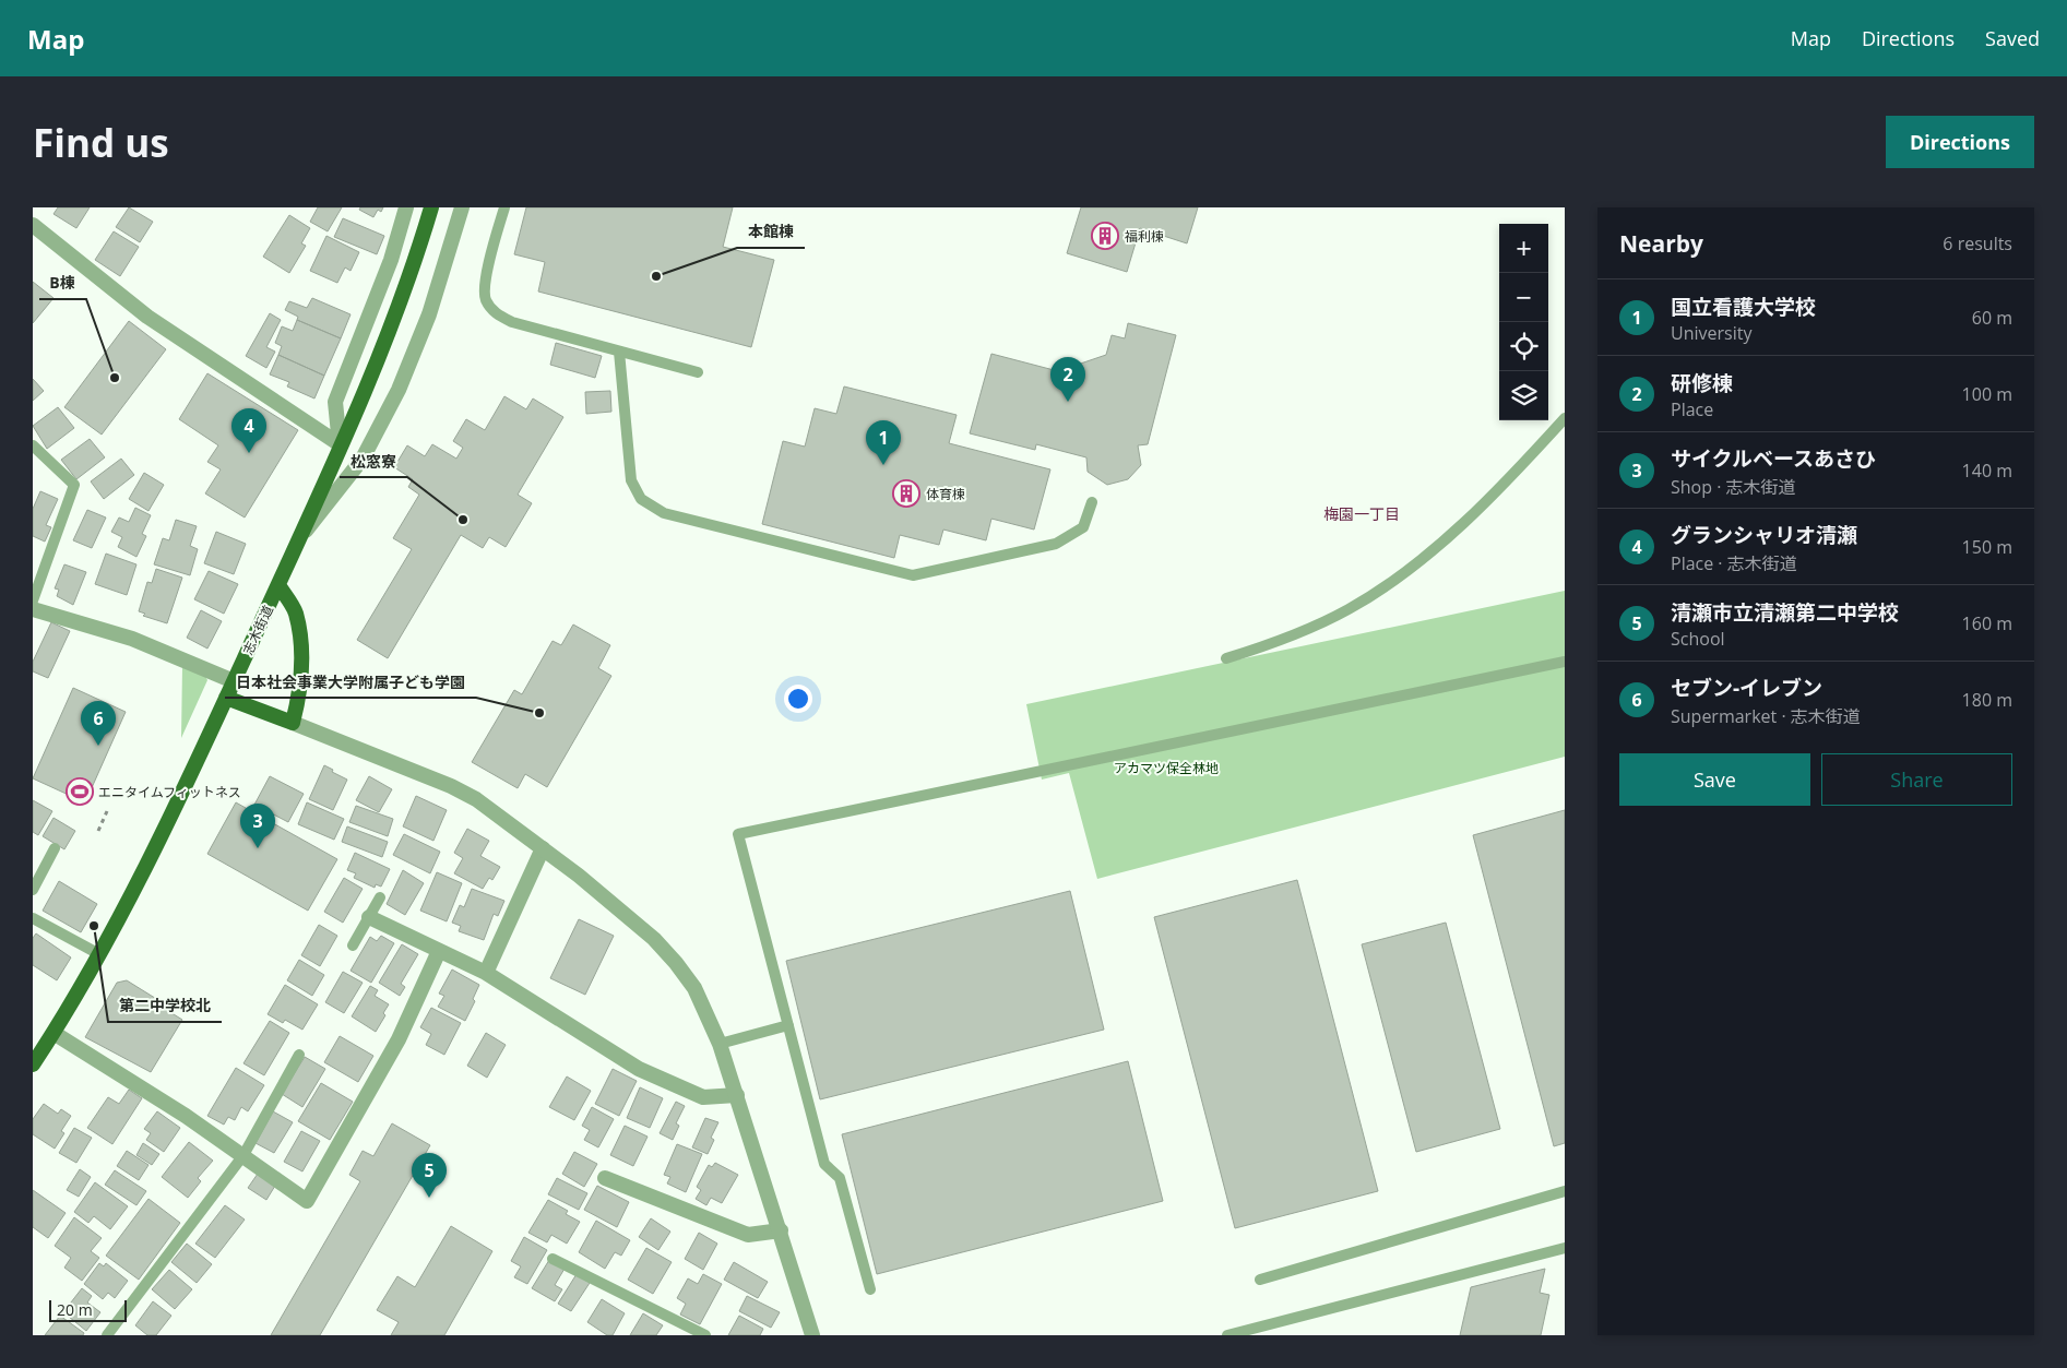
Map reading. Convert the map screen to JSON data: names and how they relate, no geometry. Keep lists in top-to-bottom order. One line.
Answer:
{"streets":{"main road":["志木街道"]},"districts":["梅園一丁目"],"parks":["アカマツ保全林地"],"places":{"building":["福利棟","体育棟"],"other":["本館棟","B棟","松窓寮","日本社会事業大学附属子ども学園","第二中学校北"],"sports":["エニタイムフィットネス"]},"scale_bar":"20 m","page":{"header":"Map","nav":["Map","Directions","Saved"],"buttons":["Directions",["Save","Share"]],"title":"Find us","heading":["Nearby","6 results"],"map_buttons":["+","−"],"list":[{"mark":"1","name":"国立看護大学校","note":"University","value":"60 m"},{"mark":"2","name":"研修棟","note":"Place","value":"100 m"},{"mark":"3","name":"サイクルベースあさひ","note":"Shop · 志木街道","value":"140 m"},{"mark":"4","name":"グランシャリオ清瀬","note":"Place · 志木街道","value":"150 m"},{"mark":"5","name":"清瀬市立清瀬第二中学校","note":"School","value":"160 m"},{"mark":"6","name":"セブン-イレブン","note":"Supermarket · 志木街道","value":"180 m"}],"pins":["2","4","1","6","3","5"],"scale":"20 m"}}
